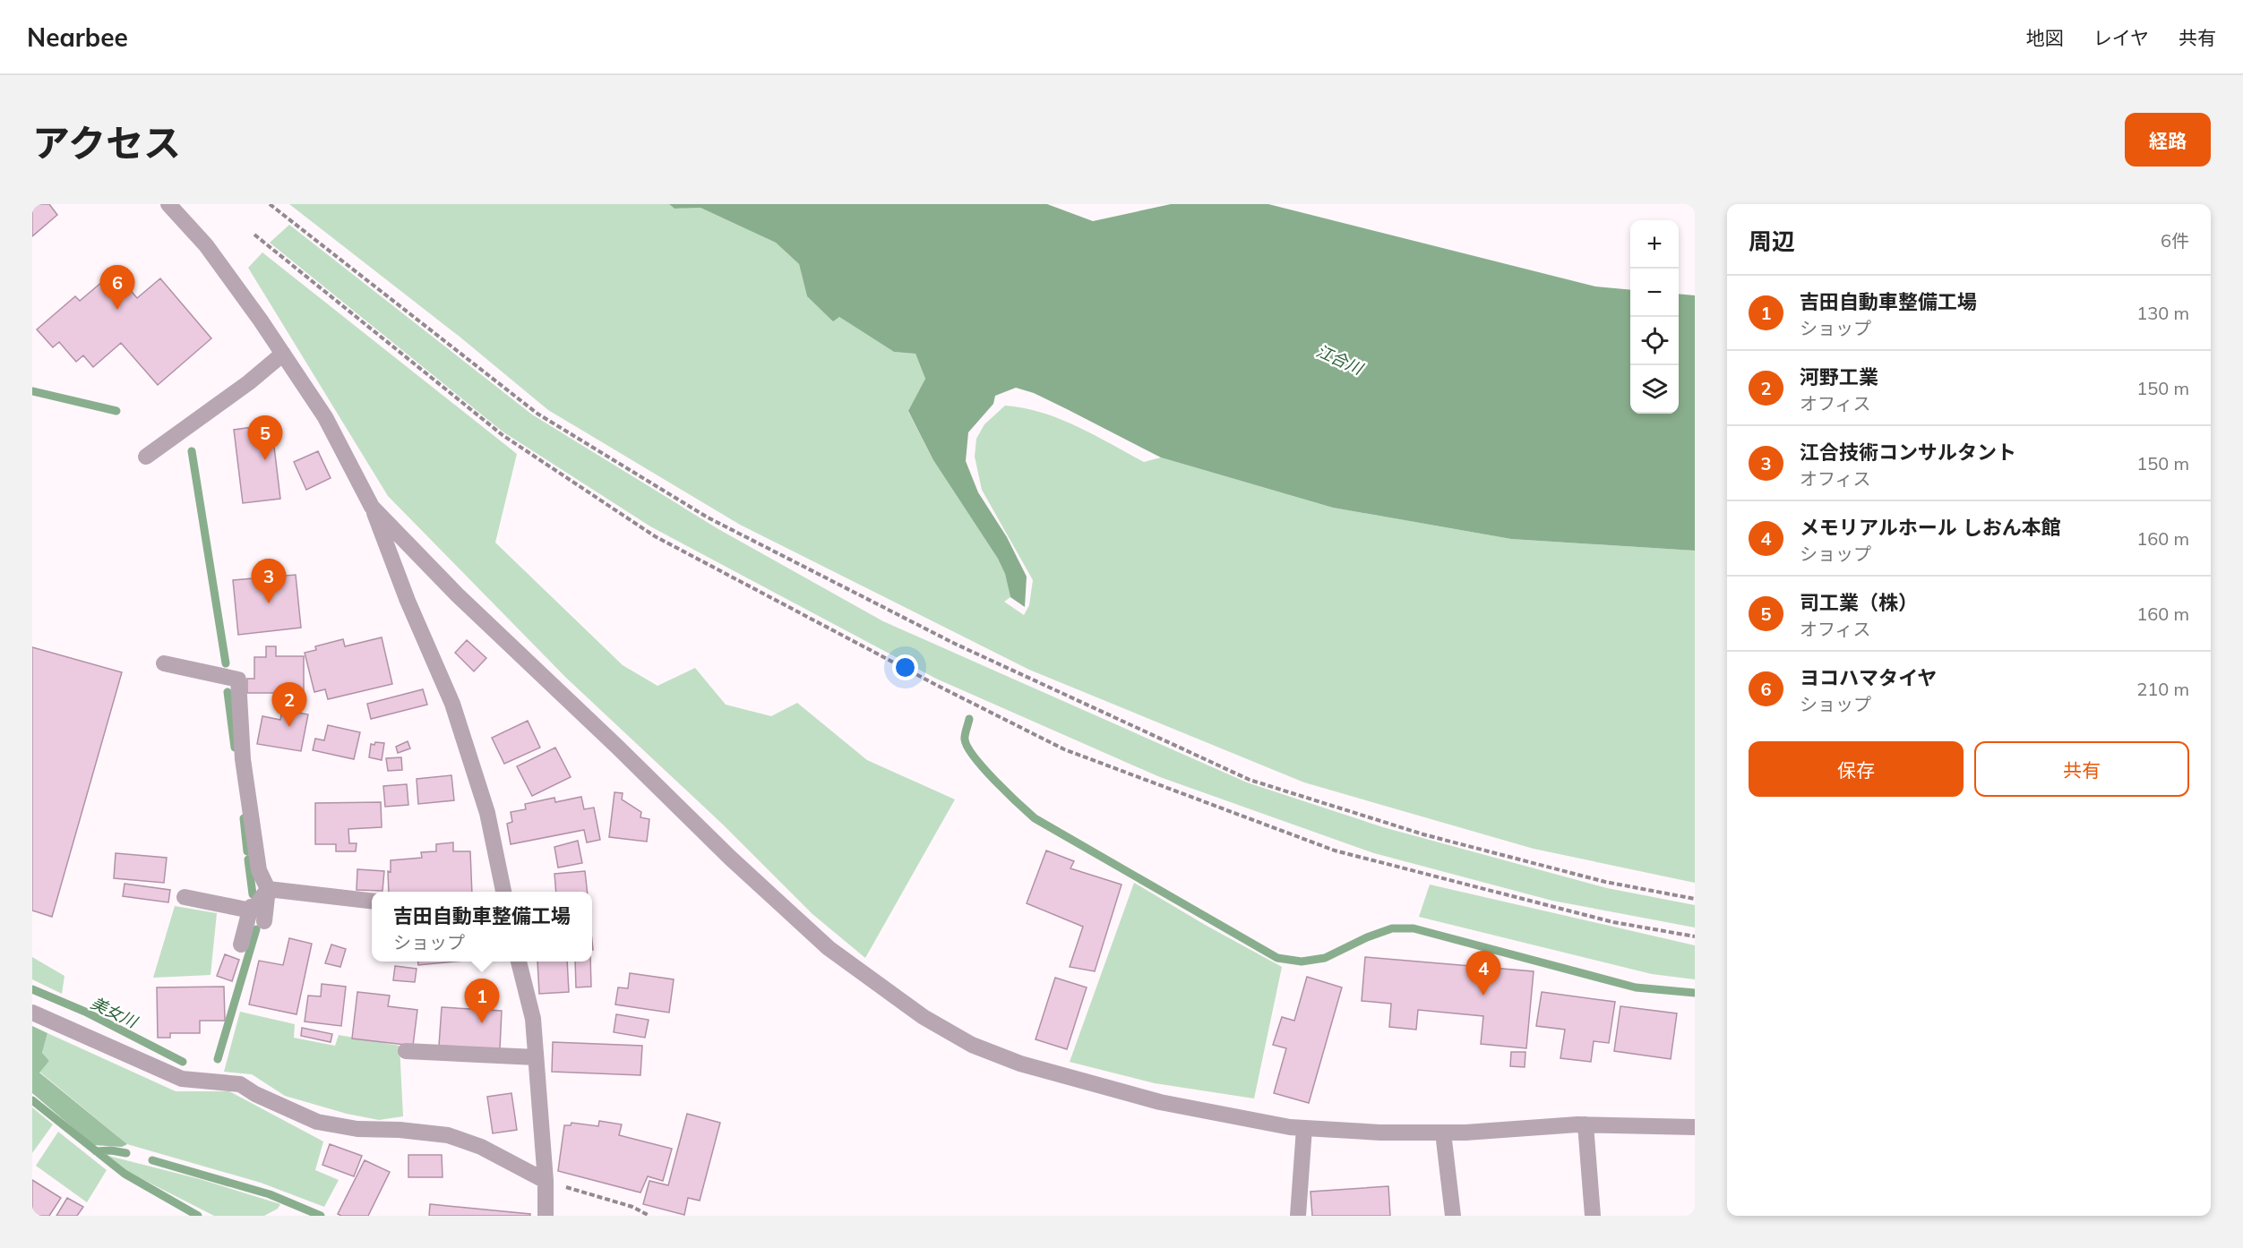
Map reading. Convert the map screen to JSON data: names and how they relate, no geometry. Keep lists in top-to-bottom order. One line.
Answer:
{"water":["江合川","美女川"],"page":{"header":"Nearbee","nav":["地図","レイヤ","共有"],"title":"アクセス","buttons":["経路",["保存","共有"]],"heading":["周辺","6件"],"map_buttons":["+","−"],"pins":["6","5","3","2","4","1"],"list":[{"mark":"1","name":"吉田自動車整備工場","note":"ショップ","value":"130 m"},{"mark":"2","name":"河野工業","note":"オフィス","value":"150 m"},{"mark":"3","name":"江合技術コンサルタント","note":"オフィス","value":"150 m"},{"mark":"4","name":"メモリアルホール しおん本館","note":"ショップ","value":"160 m"},{"mark":"5","name":"司工業（株）","note":"オフィス","value":"160 m"},{"mark":"6","name":"ヨコハマタイヤ","note":"ショップ","value":"210 m"}],"popup":["吉田自動車整備工場","ショップ"]}}
